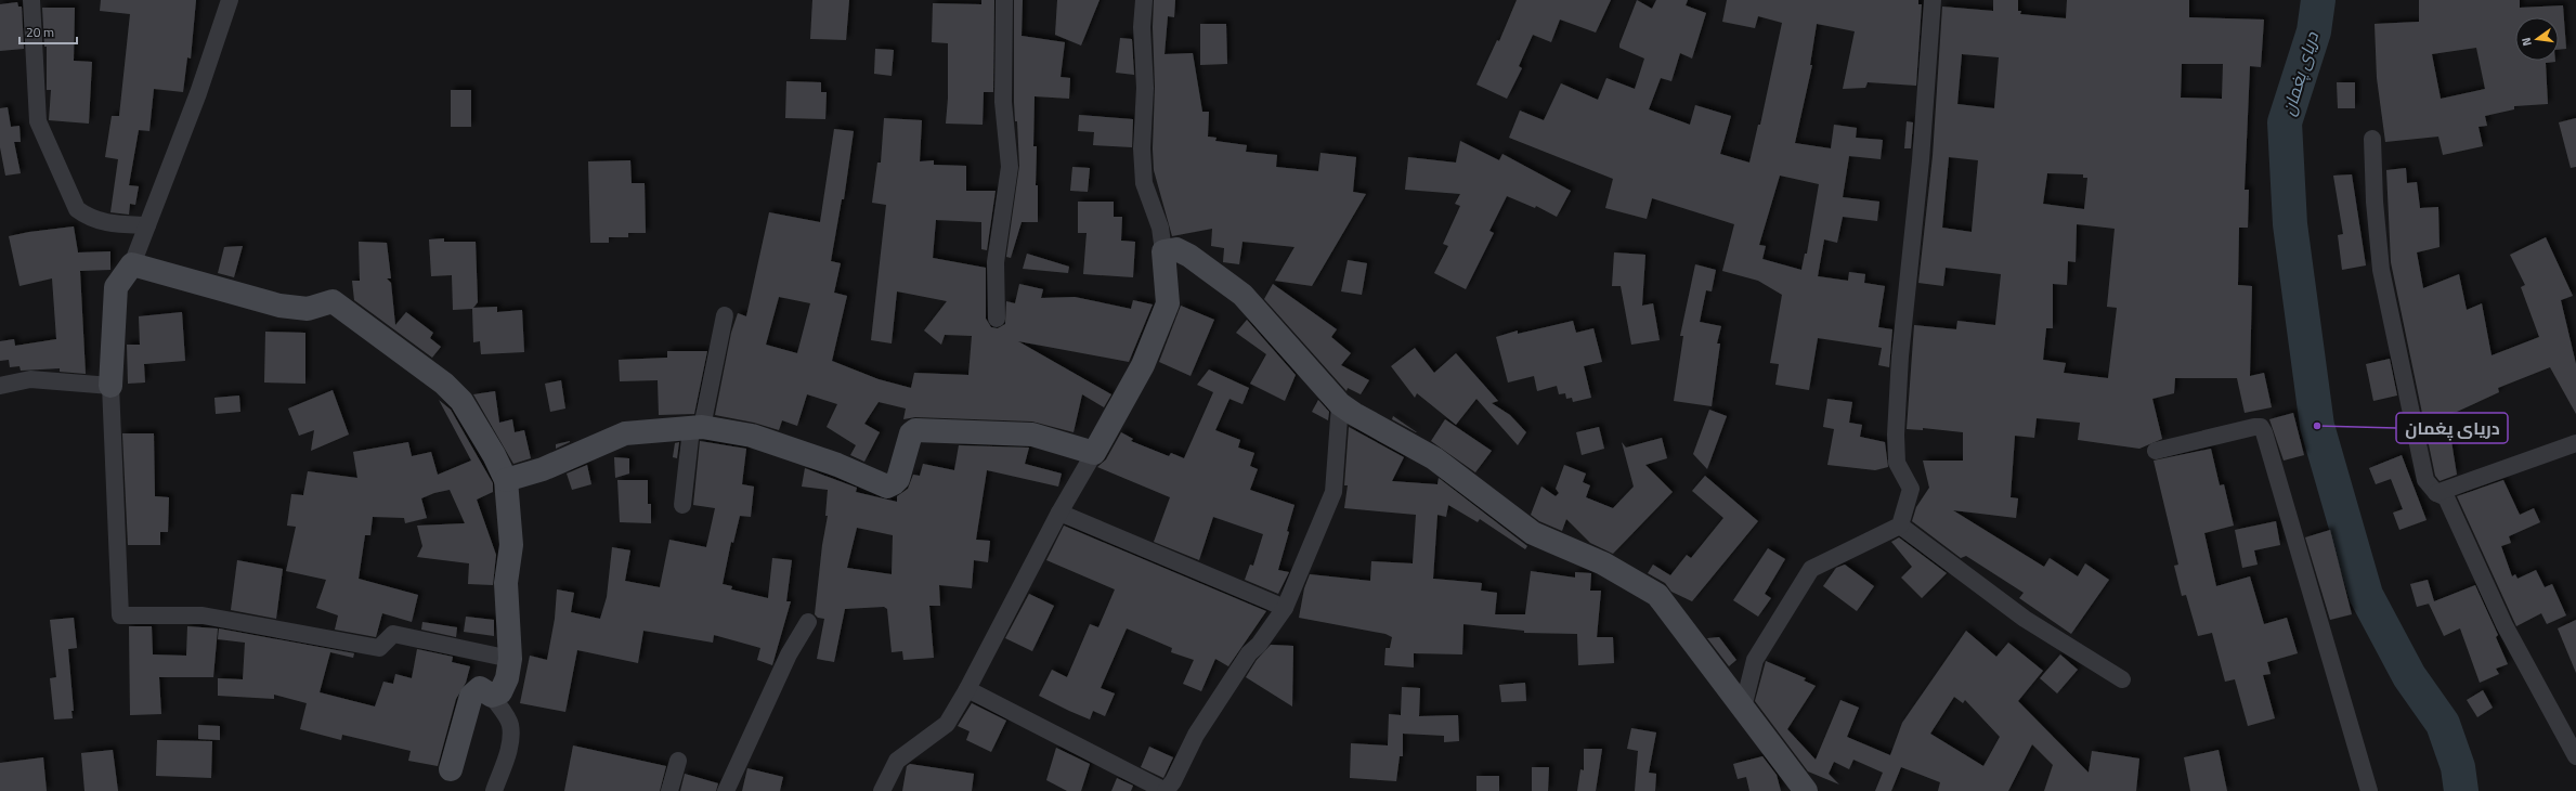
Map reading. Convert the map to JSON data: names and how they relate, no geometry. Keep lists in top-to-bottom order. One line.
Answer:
{"water":["دریای پغمان"],"places":["دریای پغمان"],"scale_bar":"20 m","north":"left"}
